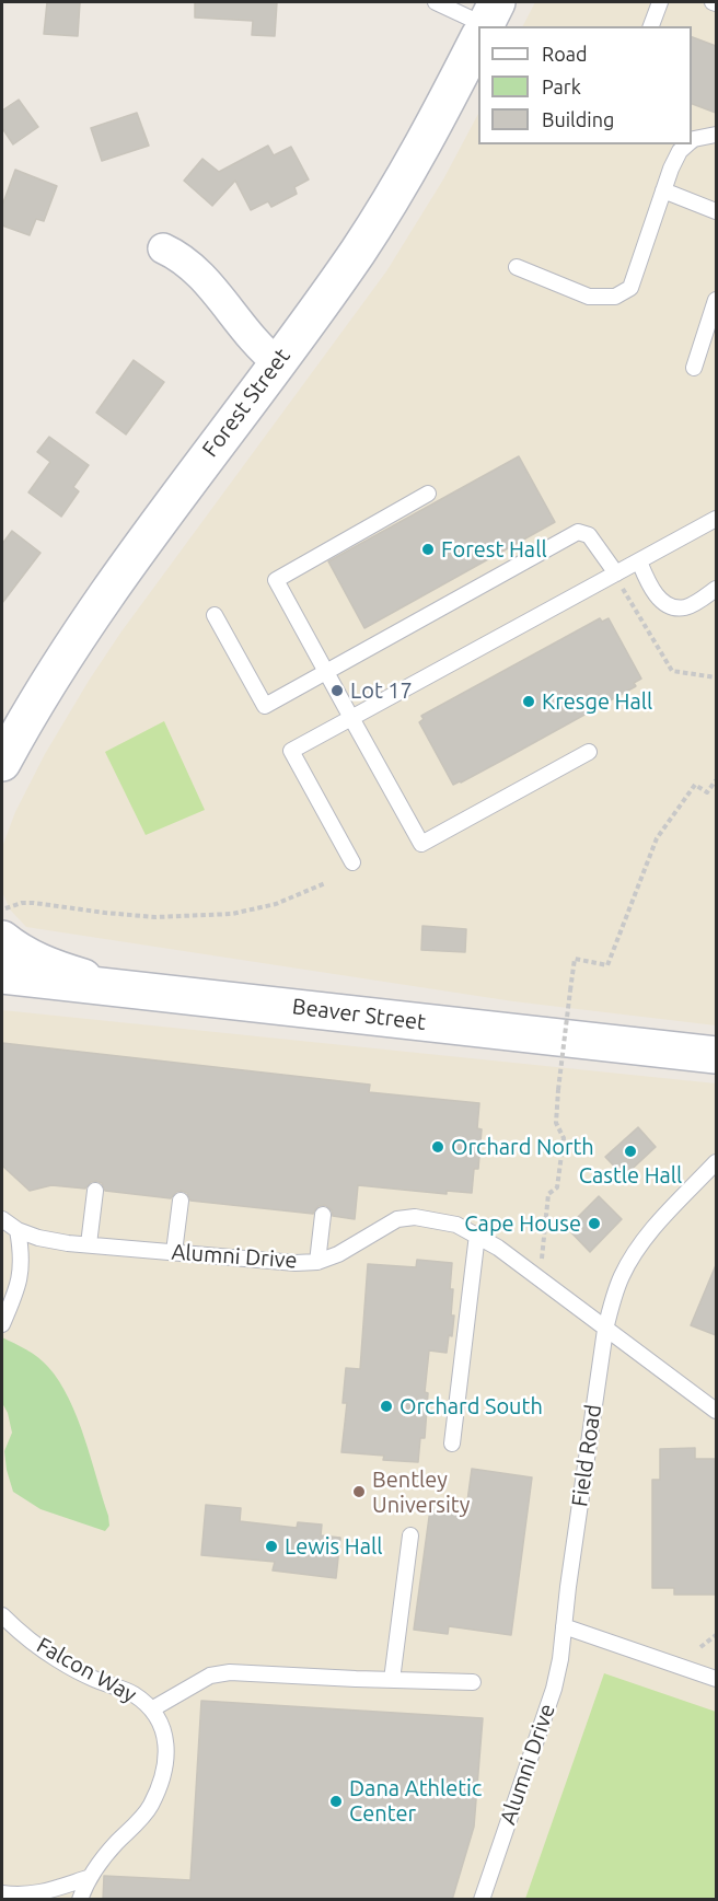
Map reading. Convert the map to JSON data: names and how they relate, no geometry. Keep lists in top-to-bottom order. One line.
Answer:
{"streets":{"street":["Forest Street","Beaver Street"],"lane":["Alumni Drive","Field Road","Falcon Way"]},"crossings":[["Alumni Drive","Field Road"]],"places":["Forest Hall","Lot 17","Kresge Hall","Orchard North","Castle Hall","Cape House","Orchard South","Bentley University","Lewis Hall","Dana Athletic Center"],"legend":["Road","Park","Building"]}
